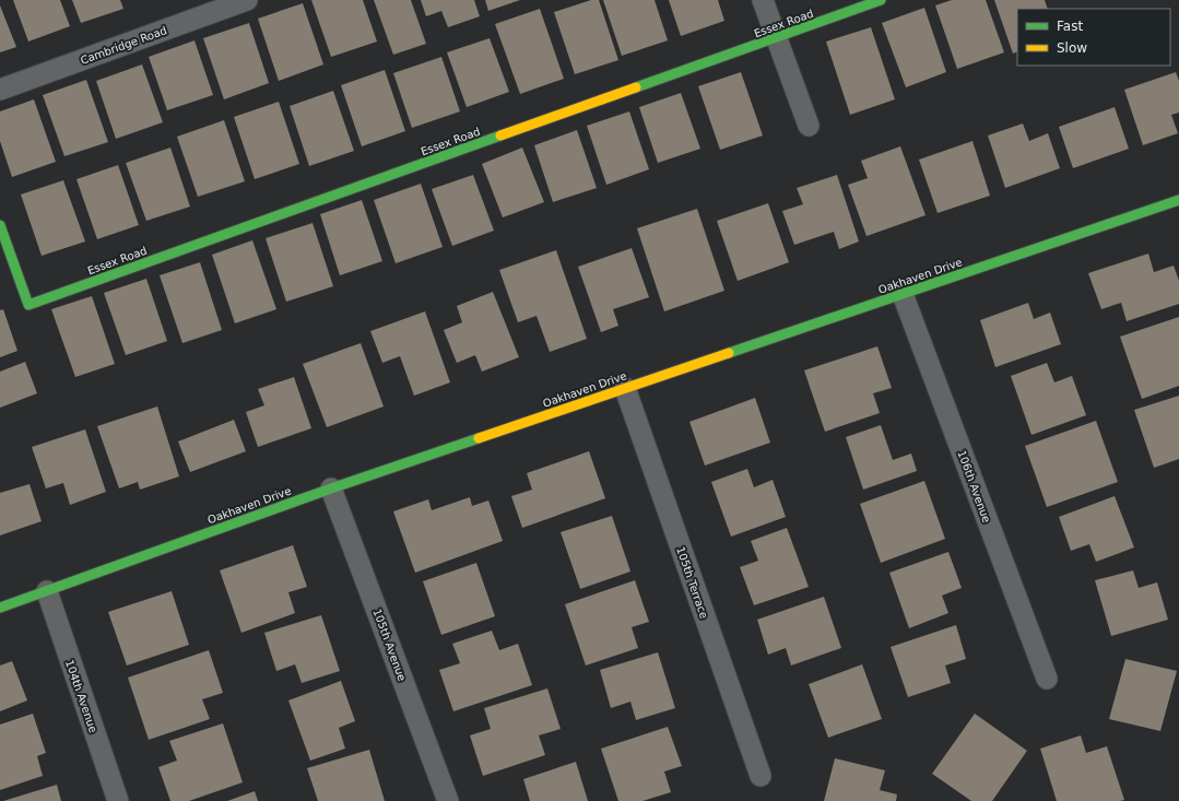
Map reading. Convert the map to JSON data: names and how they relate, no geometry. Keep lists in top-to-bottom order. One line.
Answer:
{"streets":{"street":["Essex Road","Cambridge Road","Oakhaven Drive","106th Avenue","105th Terrace","105th Avenue","104th Avenue"]},"crossings":[["Oakhaven Drive","106th Avenue"],["Oakhaven Drive","105th Terrace"],["Oakhaven Drive","105th Avenue"],["Oakhaven Drive","104th Avenue"]],"legend":["Fast","Slow"]}
